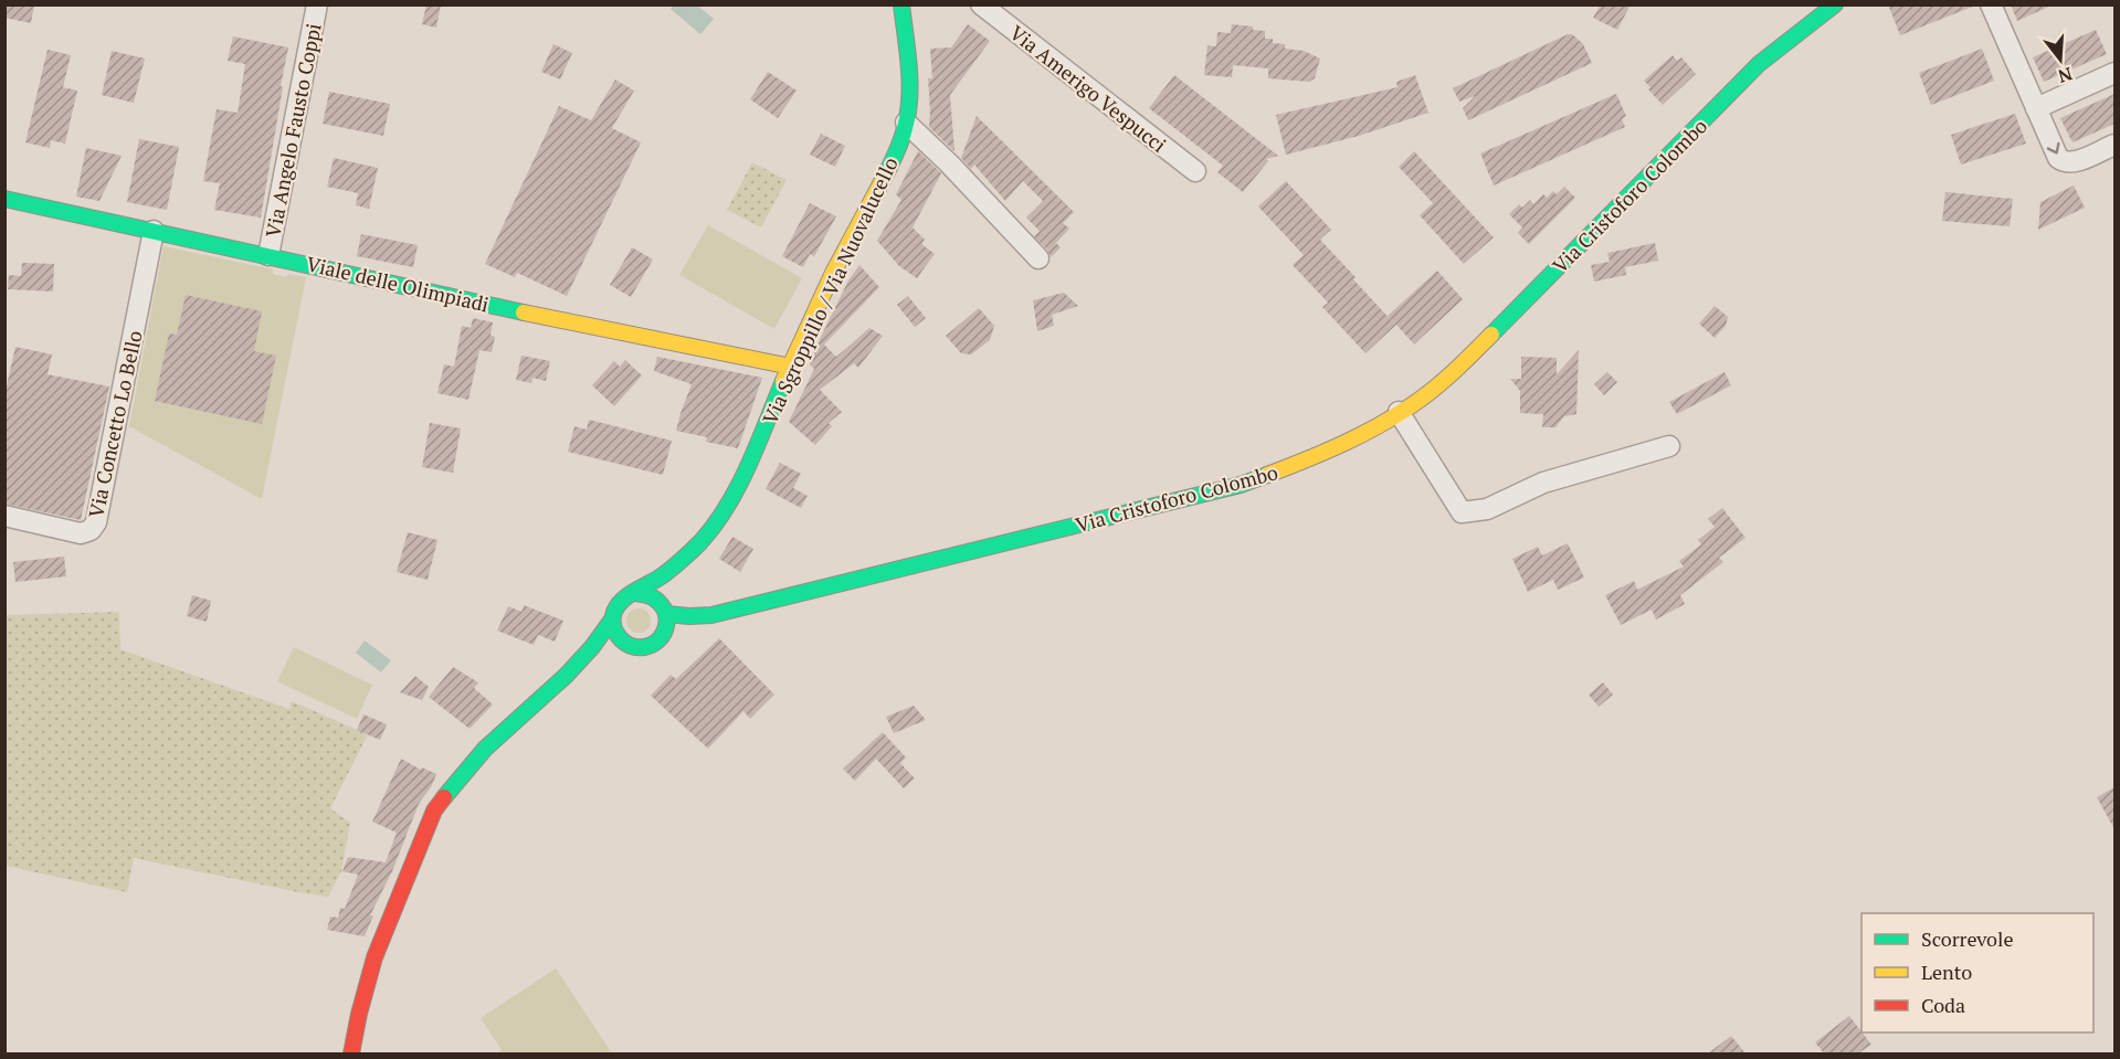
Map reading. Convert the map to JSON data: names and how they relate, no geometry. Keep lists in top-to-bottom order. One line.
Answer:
{"streets":{"street":["Via Amerigo Vespucci","Via Angelo Fausto Coppi","Via Cristoforo Colombo","Viale delle Olimpiadi","Via Sgroppillo / Via Nuovalucello","Via Concetto Lo Bello"]},"crossings":[["Via Angelo Fausto Coppi","Viale delle Olimpiadi"],["Viale delle Olimpiadi","Via Sgroppillo / Via Nuovalucello"],["Viale delle Olimpiadi","Via Concetto Lo Bello"]],"legend":["Scorrevole","Lento","Coda"],"north":"bottom"}
